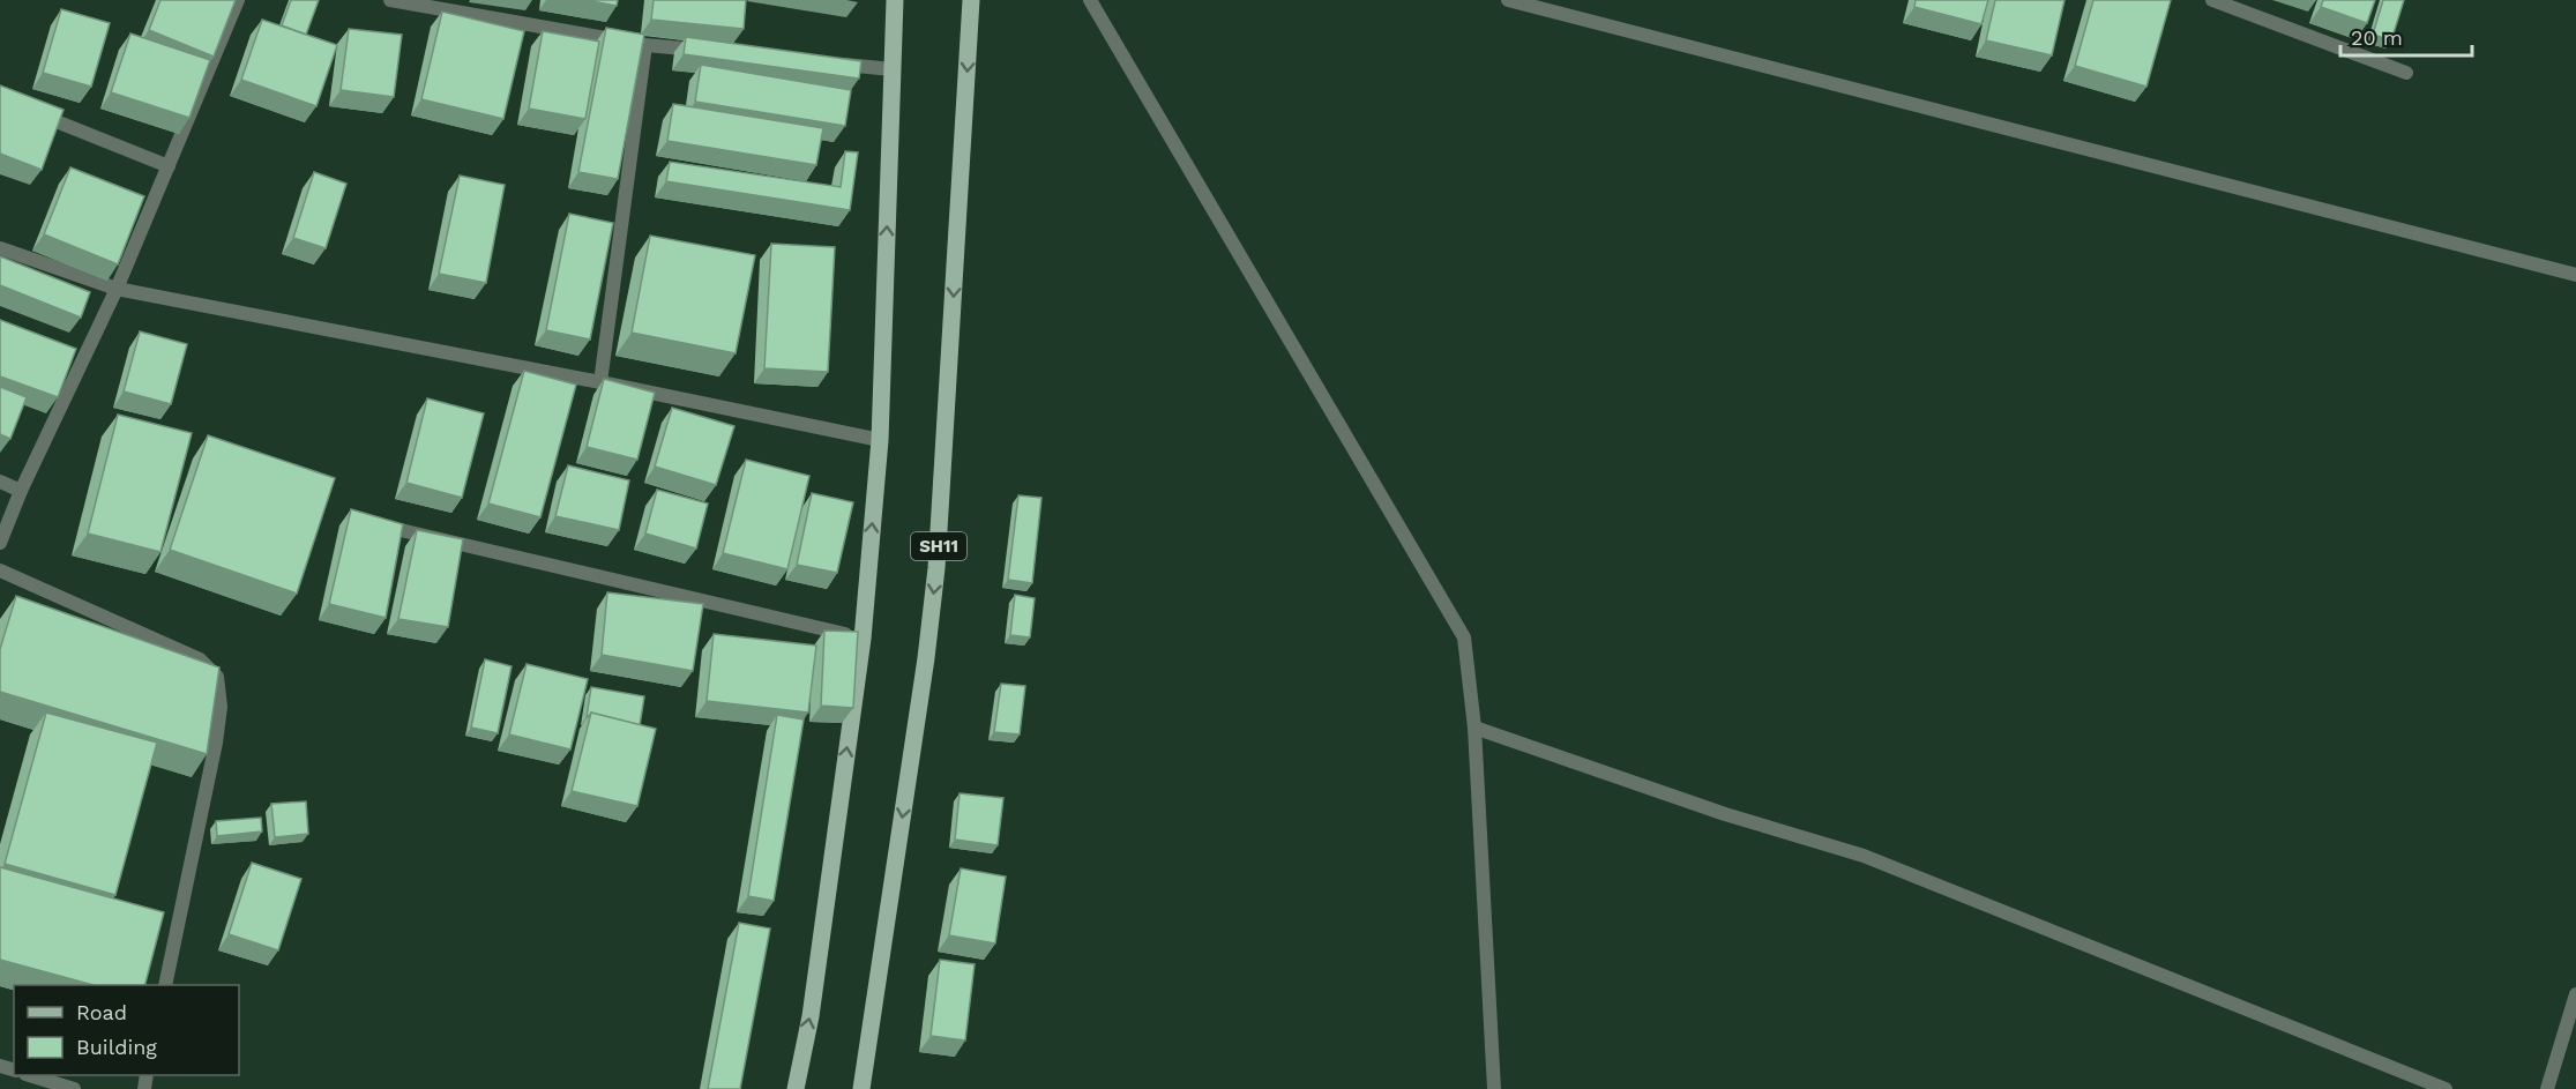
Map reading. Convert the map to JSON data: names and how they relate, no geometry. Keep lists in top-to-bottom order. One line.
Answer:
{"streets":{"main road":["SH11"]},"legend":["Road","Building"],"scale_bar":"20 m"}
